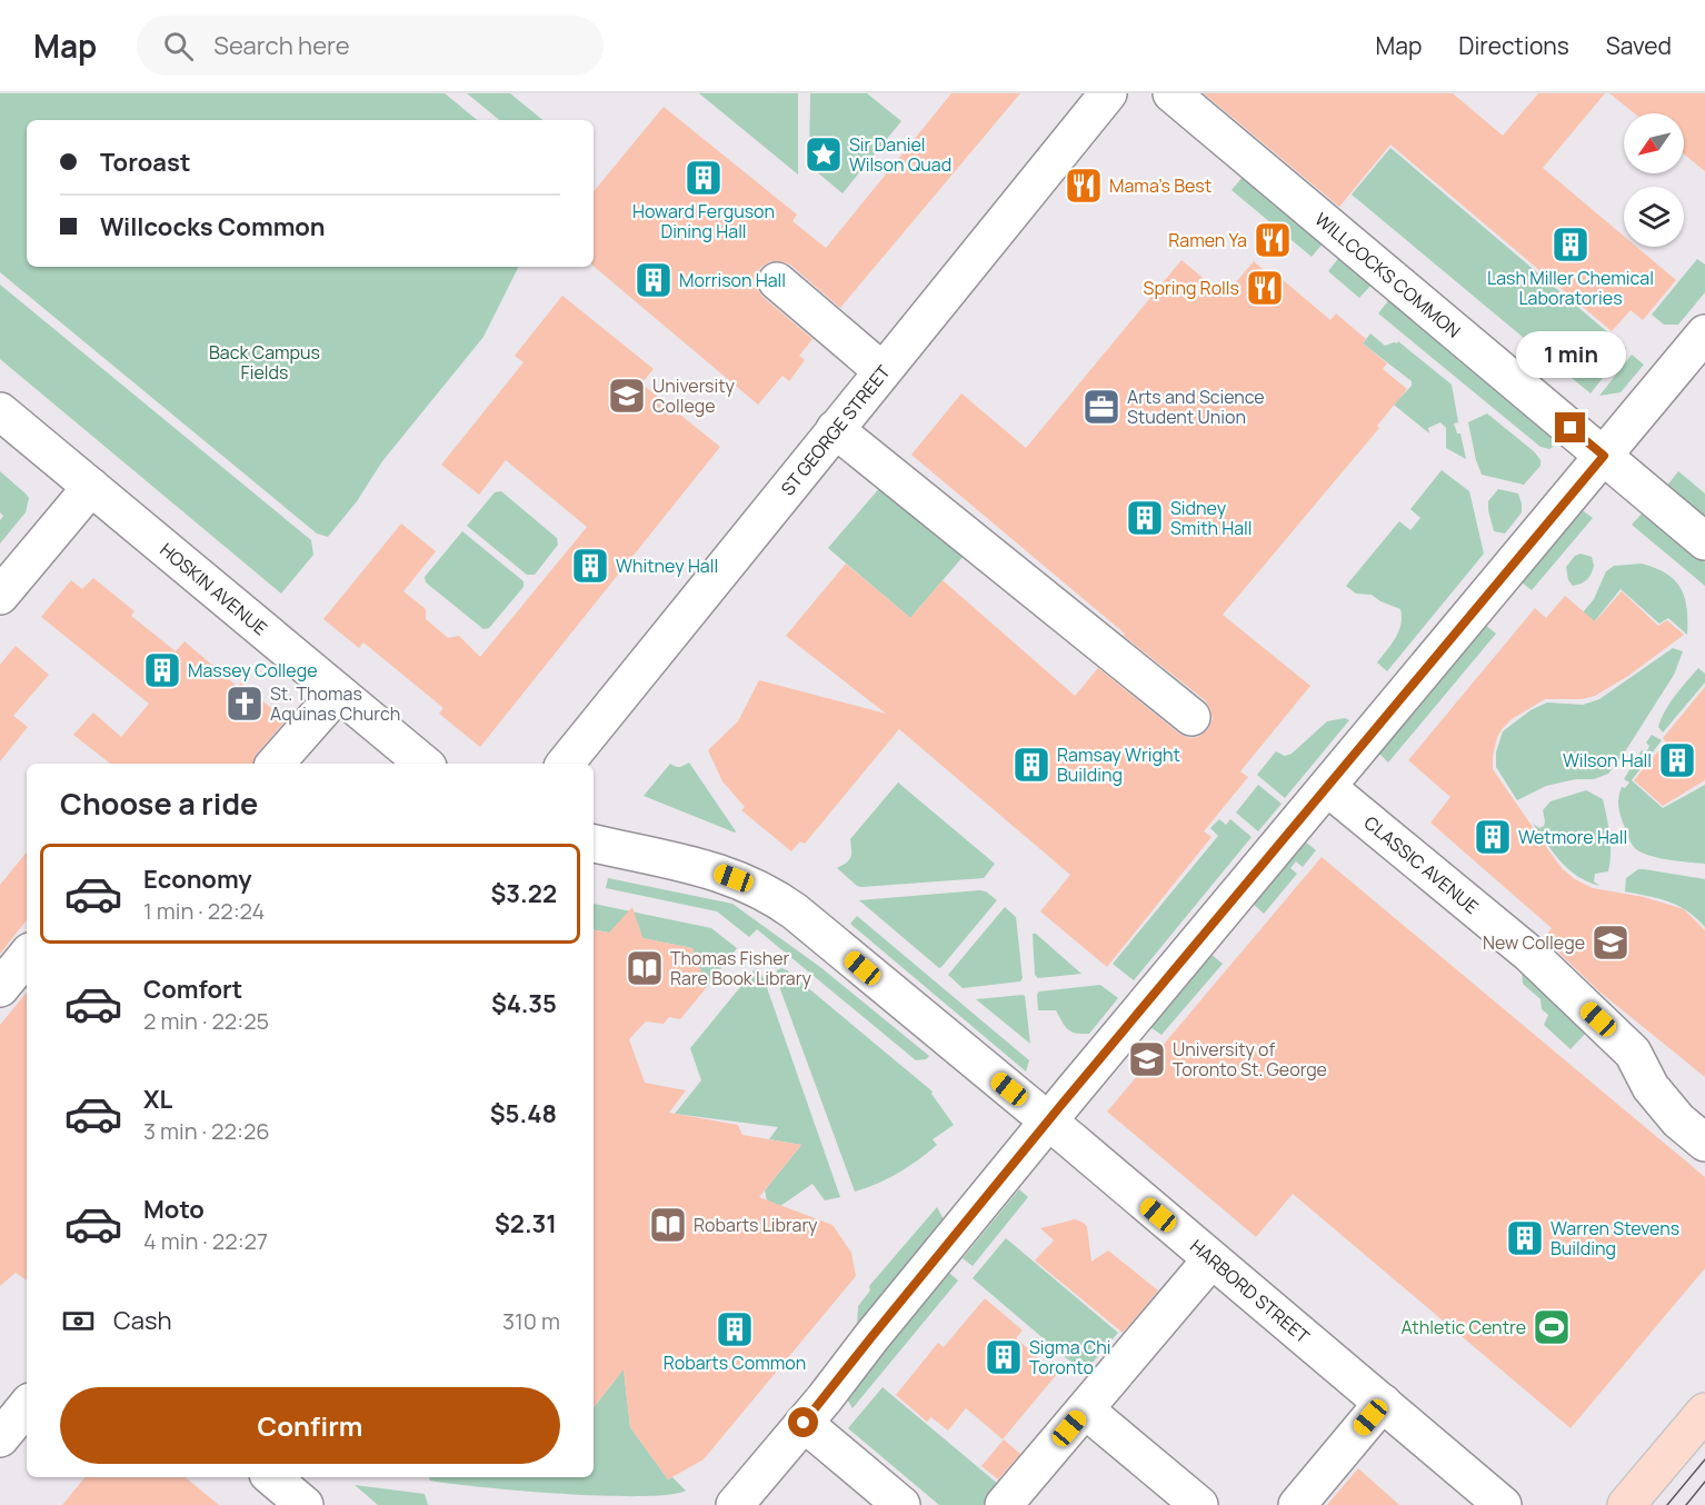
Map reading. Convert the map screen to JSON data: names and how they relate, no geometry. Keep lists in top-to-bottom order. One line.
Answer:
{"streets":{"street":["WILLCOCKS COMMON","ST GEORGE STREET","HOSKIN AVENUE","CLASSIC AVENUE","HARBORD STREET"]},"parks":["Back Campus Fields"],"places":{"place":["Sir Daniel Wilson Quad"],"building":["Howard Ferguson Dining Hall","Lash Miller Chemical Laboratories","Morrison Hall","Sidney Smith Hall","Whitney Hall","Massey College","Wilson Hall","Ramsay Wright Building","Wetmore Hall","Warren Stevens Building","Robarts Common","Sigma Chi Toronto"],"restaurant":["Mama's Best","Ramen Ya","Spring Rolls"],"school or university":["University College","New College","University of Toronto St. George"],"office":["Arts and Science Student Union"],"church":["St. Thomas Aquinas Church"],"library":["Thomas Fisher Rare Book Library","Robarts Library"],"sports":["Athletic Centre"]},"north":"bottom left","page":{"header":"Map","search":"Search here","nav":["Map","Directions","Saved"],"banner":["Toroast","Willcocks Common"],"bubble":"1 min","heading":"Choose a ride","list":[{"name":"Economy","note":"1 min · 22:24","value":"$3.22"},{"name":"Comfort","note":"2 min · 22:25","value":"$4.35"},{"name":"XL","note":"3 min · 22:26","value":"$5.48"},{"name":"Moto","note":"4 min · 22:27","value":"$2.31"}],"pay":["Cash","310 m"],"buttons":"Confirm"}}
